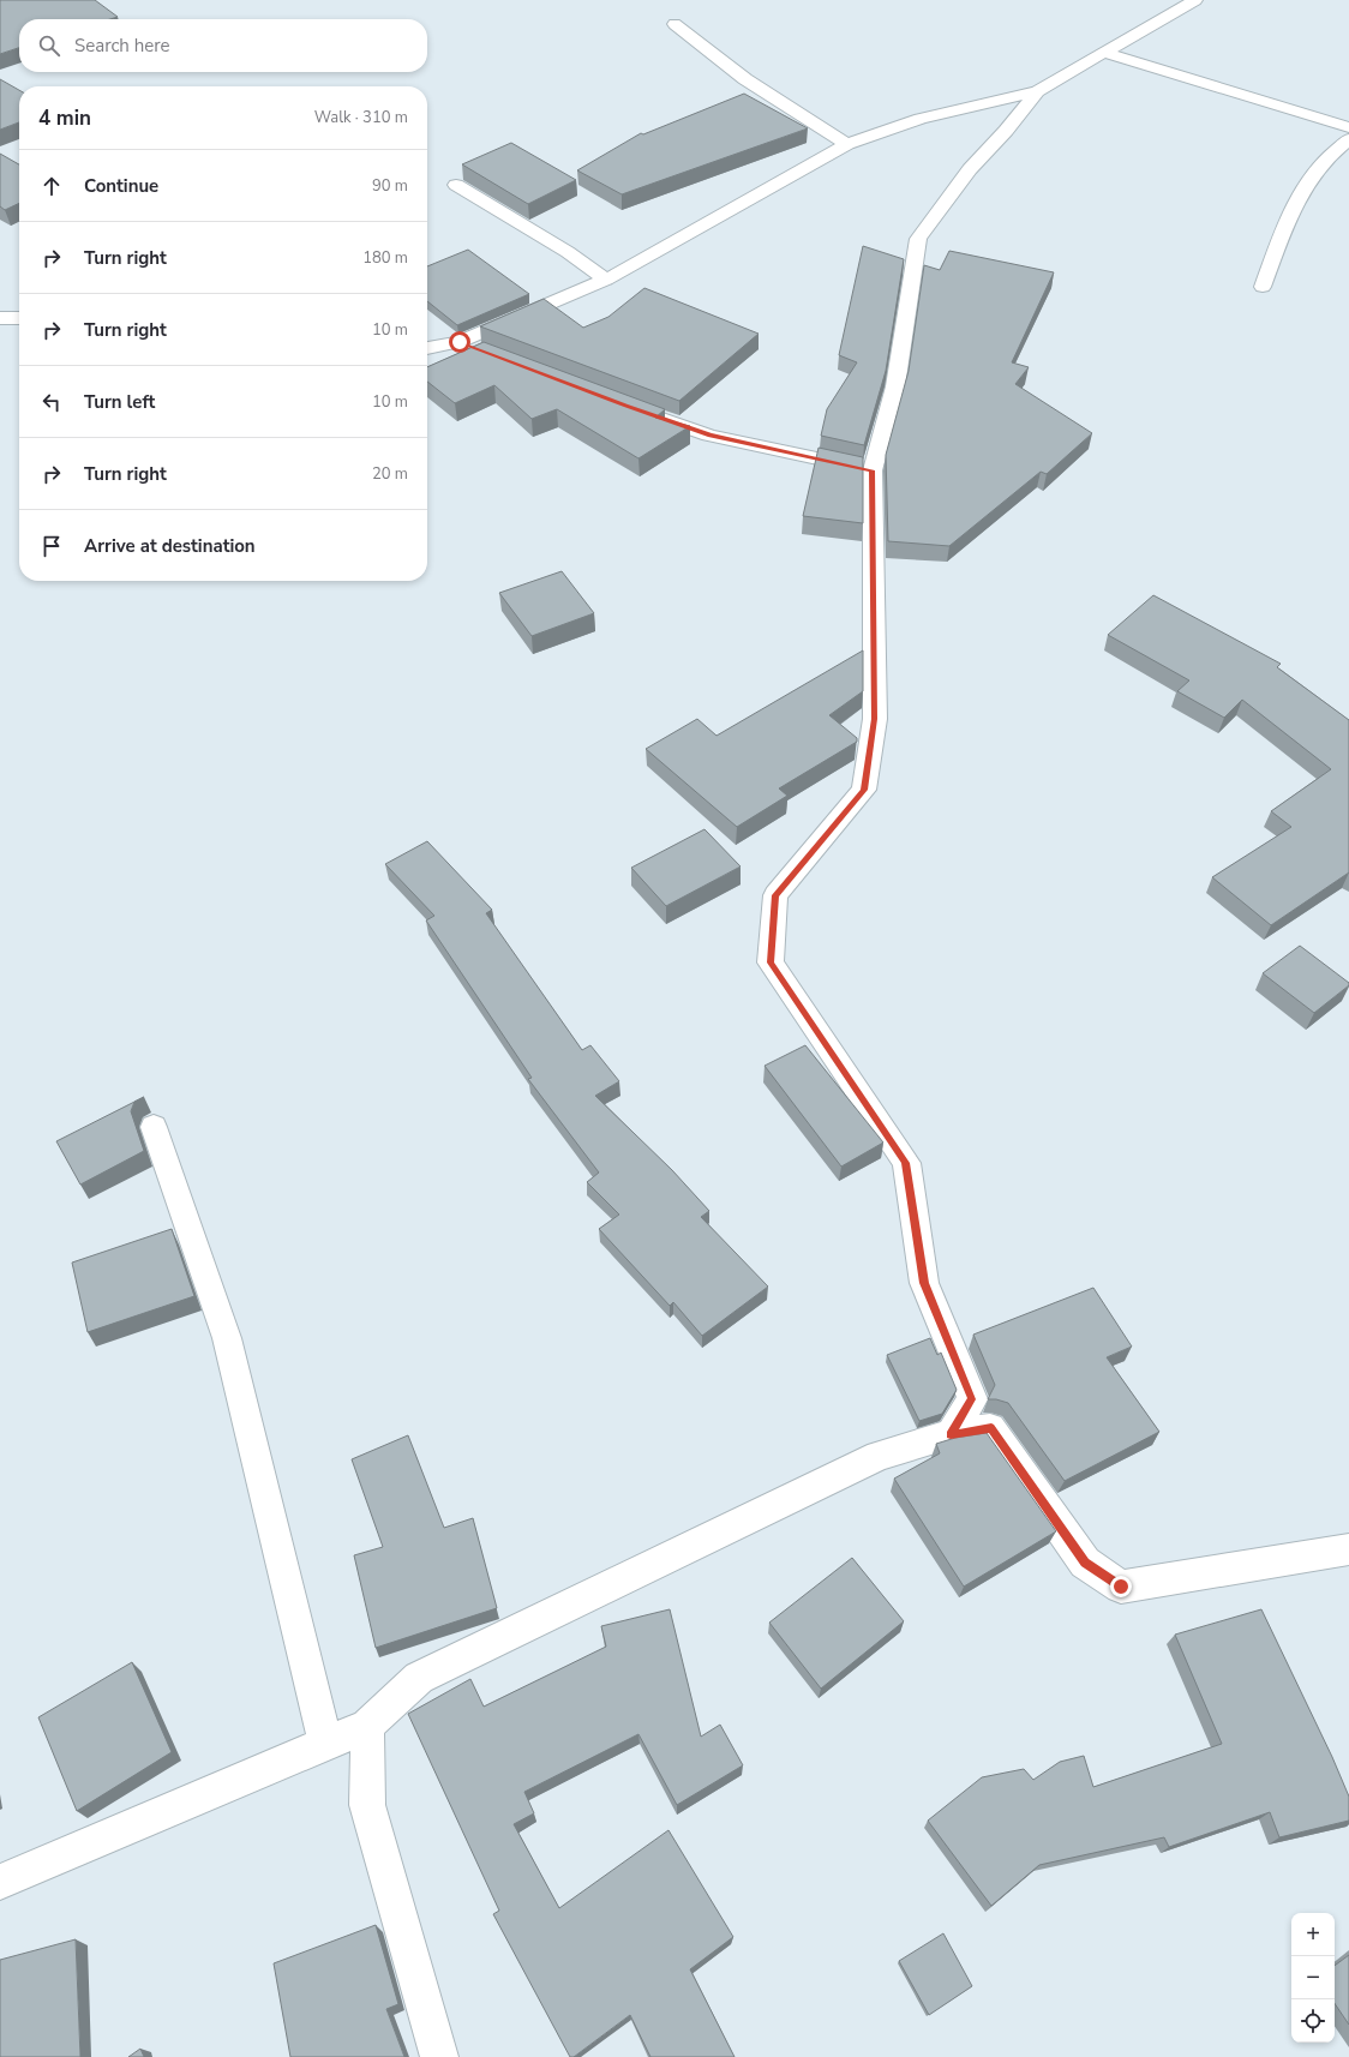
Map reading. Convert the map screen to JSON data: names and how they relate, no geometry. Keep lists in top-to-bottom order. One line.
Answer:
{"page":{"search":"Search here","heading":["4 min","Walk · 310 m"],"list":[["Continue","90 m"],["Turn right","180 m"],["Turn right","10 m"],["Turn left","10 m"],["Turn right","20 m"],"Arrive at destination"],"map_buttons":["+","−"]}}
